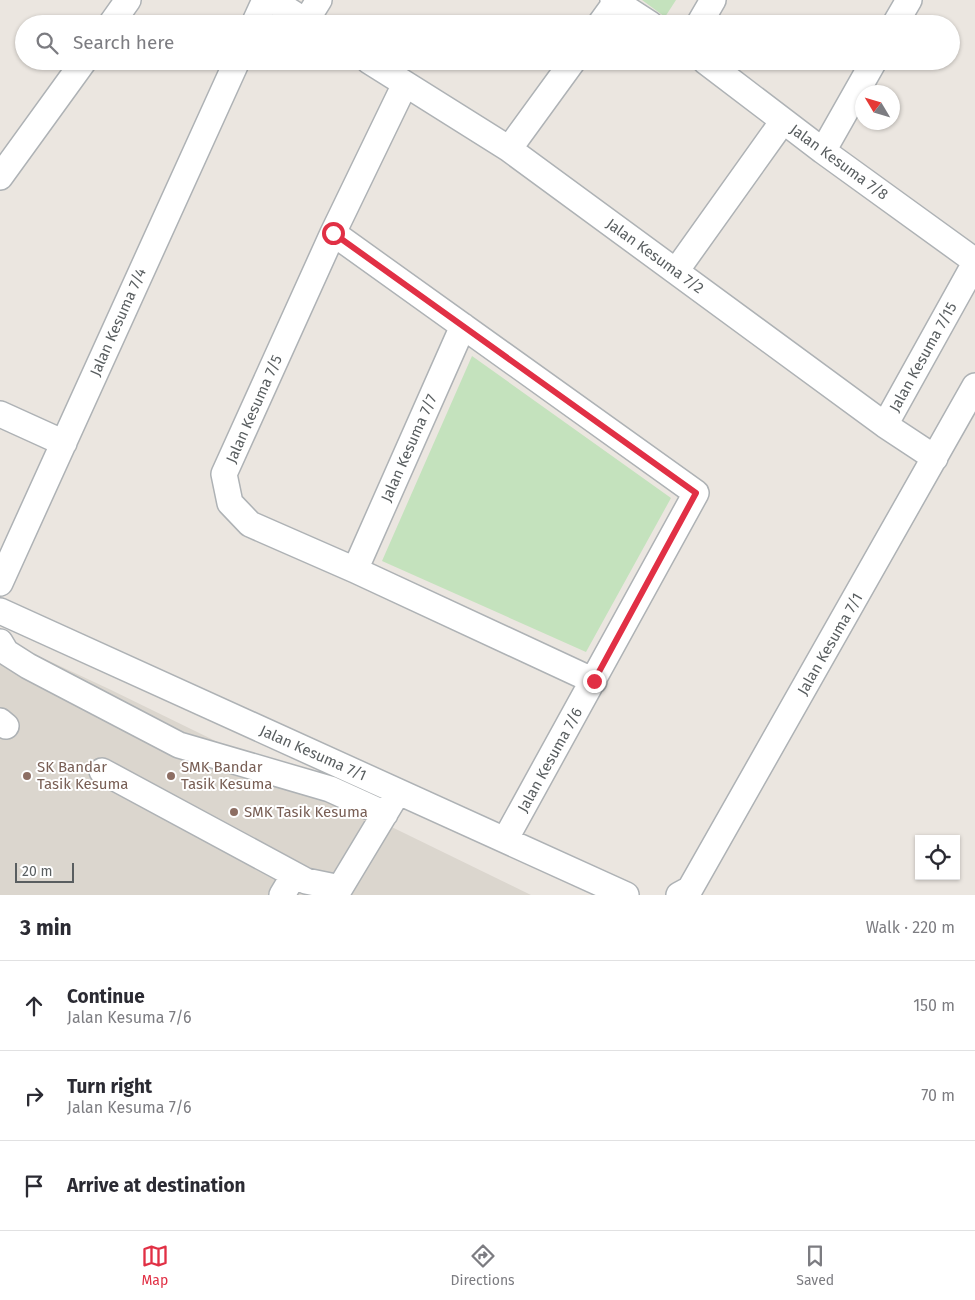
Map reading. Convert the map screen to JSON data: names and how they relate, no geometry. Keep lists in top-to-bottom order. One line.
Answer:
{"streets":{"street":["Jalan Kesuma 7/8","Jalan Kesuma 7/2","Jalan Kesuma 7/4","Jalan Kesuma 7/15","Jalan Kesuma 7/5","Jalan Kesuma 7/7","Jalan Kesuma 7/1","Jalan Kesuma 7/6"]},"crossings":[["Jalan Kesuma 7/8","Jalan Kesuma 7/15"],["Jalan Kesuma 7/2","Jalan Kesuma 7/15"],["Jalan Kesuma 7/2","Jalan Kesuma 7/5"],["Jalan Kesuma 7/2","Jalan Kesuma 7/1"],["Jalan Kesuma 7/5","Jalan Kesuma 7/7"],["Jalan Kesuma 7/5","Jalan Kesuma 7/6"],["Jalan Kesuma 7/7","Jalan Kesuma 7/6"],["Jalan Kesuma 7/1","Jalan Kesuma 7/6"]],"places":["SK Bandar Tasik Kesuma","SMK Bandar Tasik Kesuma","SMK Tasik Kesuma"],"scale_bar":"20 m","north":"top left","page":{"search":"Search here","scale":"20 m","heading":["3 min","Walk · 220 m"],"list":[["Continue","Jalan Kesuma 7/6","150 m"],["Turn right","Jalan Kesuma 7/6","70 m"],"Arrive at destination"],"nav":["Map","Directions","Saved"]}}
